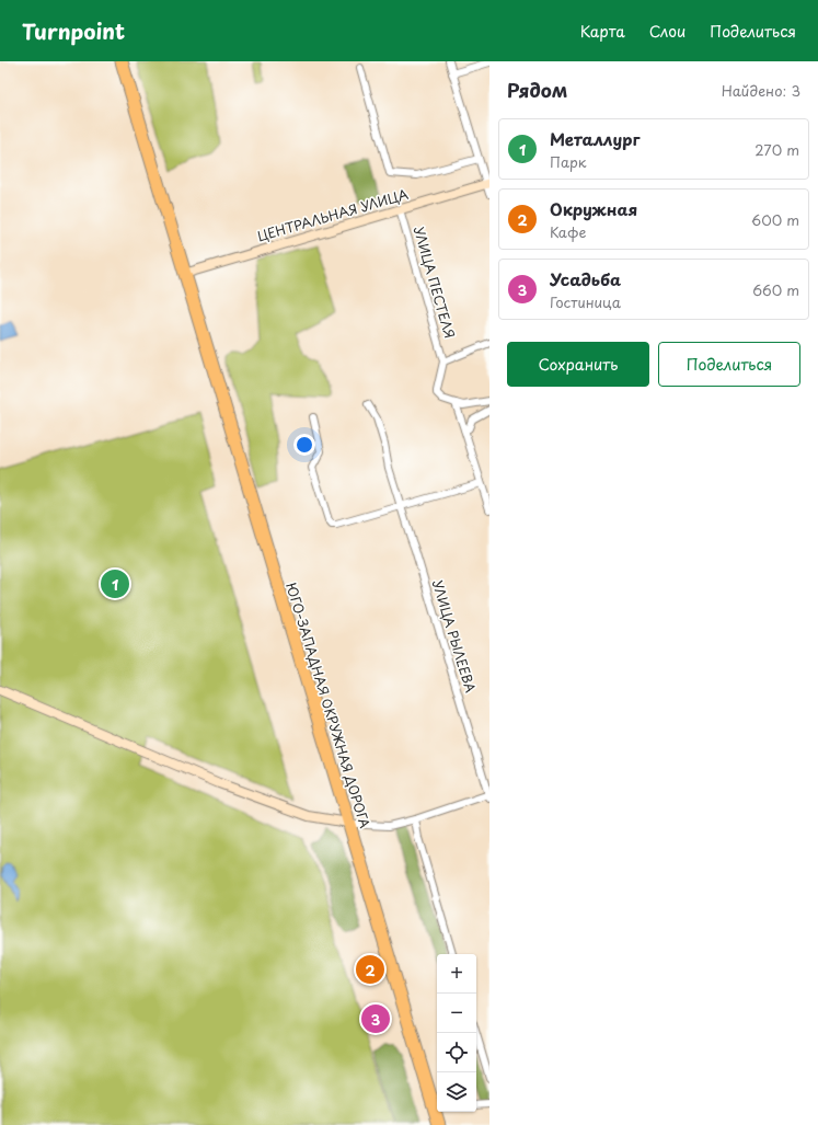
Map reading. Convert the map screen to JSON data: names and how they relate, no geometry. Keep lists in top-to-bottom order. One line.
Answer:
{"streets":{"highway":["ЮГО-ЗАПАДНАЯ ОКРУЖНАЯ ДОРОГА"],"street":["ЦЕНТРАЛЬНАЯ УЛИЦА","УЛИЦА ПЕСТЕЛЯ","УЛИЦА РЫЛЕЕВА"]},"crossings":[["ЦЕНТРАЛЬНАЯ УЛИЦА","УЛИЦА ПЕСТЕЛЯ"],["ЦЕНТРАЛЬНАЯ УЛИЦА","ЮГО-ЗАПАДНАЯ ОКРУЖНАЯ ДОРОГА"]],"page":{"header":"Turnpoint","nav":["Карта","Слои","Поделиться"],"heading":["Рядом","Найдено: 3"],"list":[{"mark":"1","name":"Металлург","note":"Парк","value":"270 m"},{"mark":"2","name":"Окружная","note":"Кафе","value":"600 m"},{"mark":"3","name":"Усадьба","note":"Гостиница","value":"660 m"}],"buttons":["Сохранить","Поделиться"],"pins":["1","2","3"],"map_buttons":["+","−"]}}
